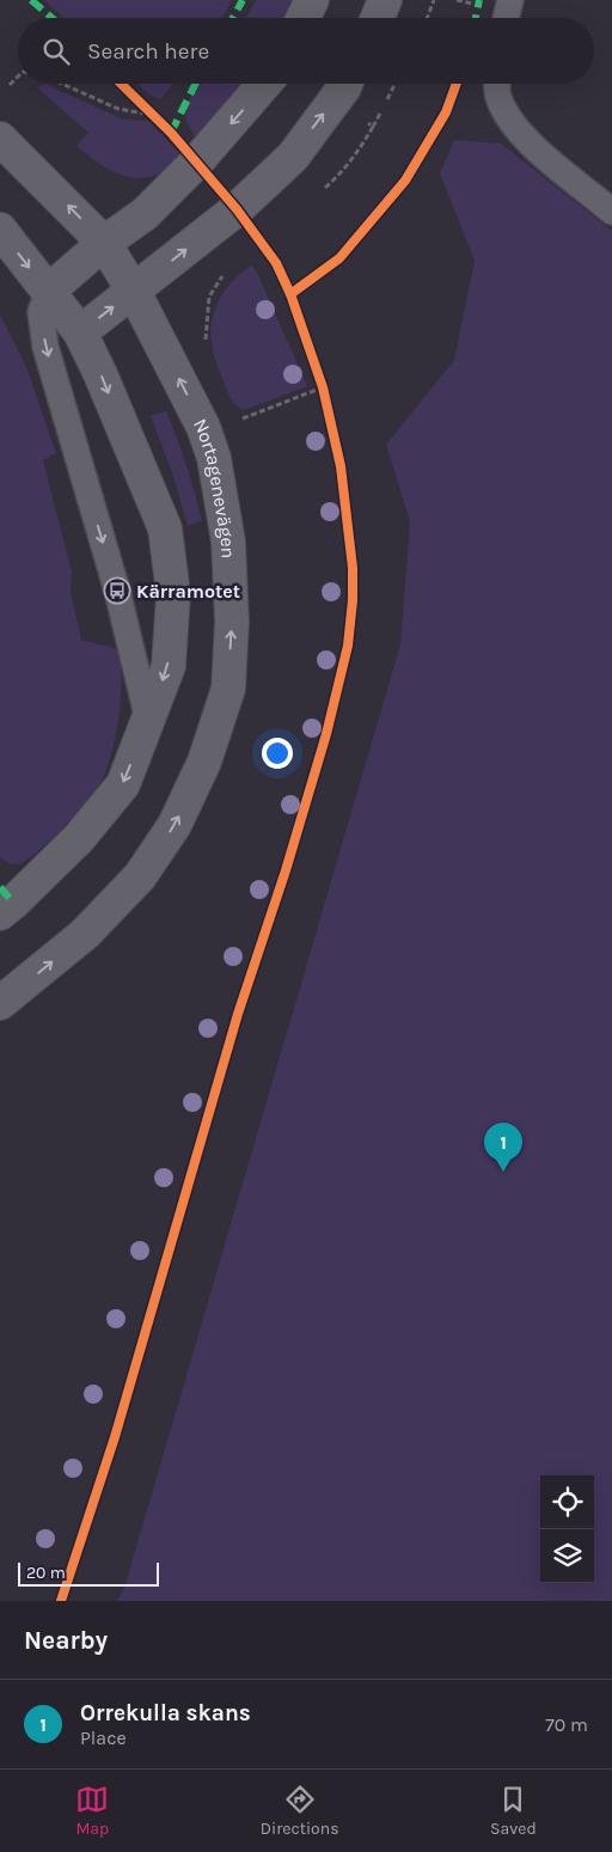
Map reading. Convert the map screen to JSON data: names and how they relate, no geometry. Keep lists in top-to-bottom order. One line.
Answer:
{"streets":{"street":["Nortagenevägen"]},"places":{"bus stop":["Kärramotet"]},"scale_bar":"20 m","page":{"search":"Search here","pins":"1","scale":"20 m","heading":"Nearby","list":[{"mark":"1","name":"Orrekulla skans","note":"Place","value":"70 m"}],"nav":["Map","Directions","Saved"]}}
